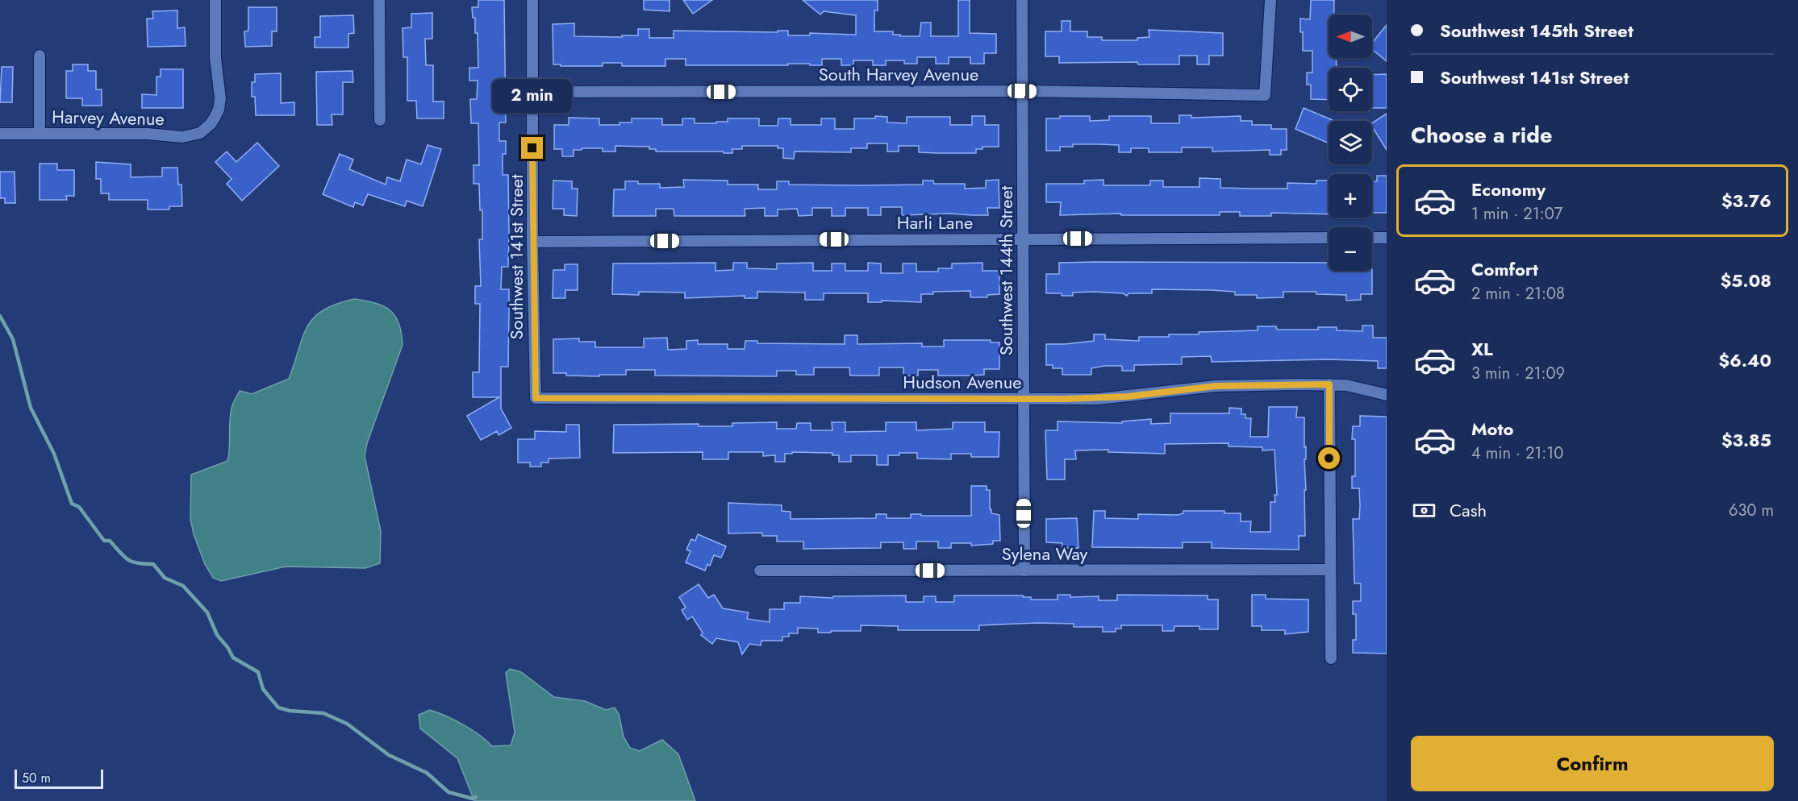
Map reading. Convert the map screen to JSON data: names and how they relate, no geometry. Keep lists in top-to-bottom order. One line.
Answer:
{"streets":{"street":["South Harvey Avenue","Harvey Avenue","Harli Lane","Southwest 141st Street","Southwest 144th Street","Hudson Avenue","Sylena Way"]},"crossings":[["South Harvey Avenue","Southwest 141st Street"],["South Harvey Avenue","Southwest 144th Street"],["Harli Lane","Southwest 141st Street"],["Harli Lane","Southwest 144th Street"],["Southwest 141st Street","Hudson Avenue"],["Southwest 144th Street","Hudson Avenue"],["Southwest 144th Street","Sylena Way"]],"scale_bar":"50 m","north":"left","page":{"banner":["Southwest 145th Street","Southwest 141st Street"],"map_buttons":["+","−"],"bubble":"2 min","heading":"Choose a ride","list":[{"name":"Economy","note":"1 min · 21:07","value":"$3.76"},{"name":"Comfort","note":"2 min · 21:08","value":"$5.08"},{"name":"XL","note":"3 min · 21:09","value":"$6.40"},{"name":"Moto","note":"4 min · 21:10","value":"$3.85"}],"pay":["Cash","630 m"],"buttons":"Confirm","scale":"50 m"}}
